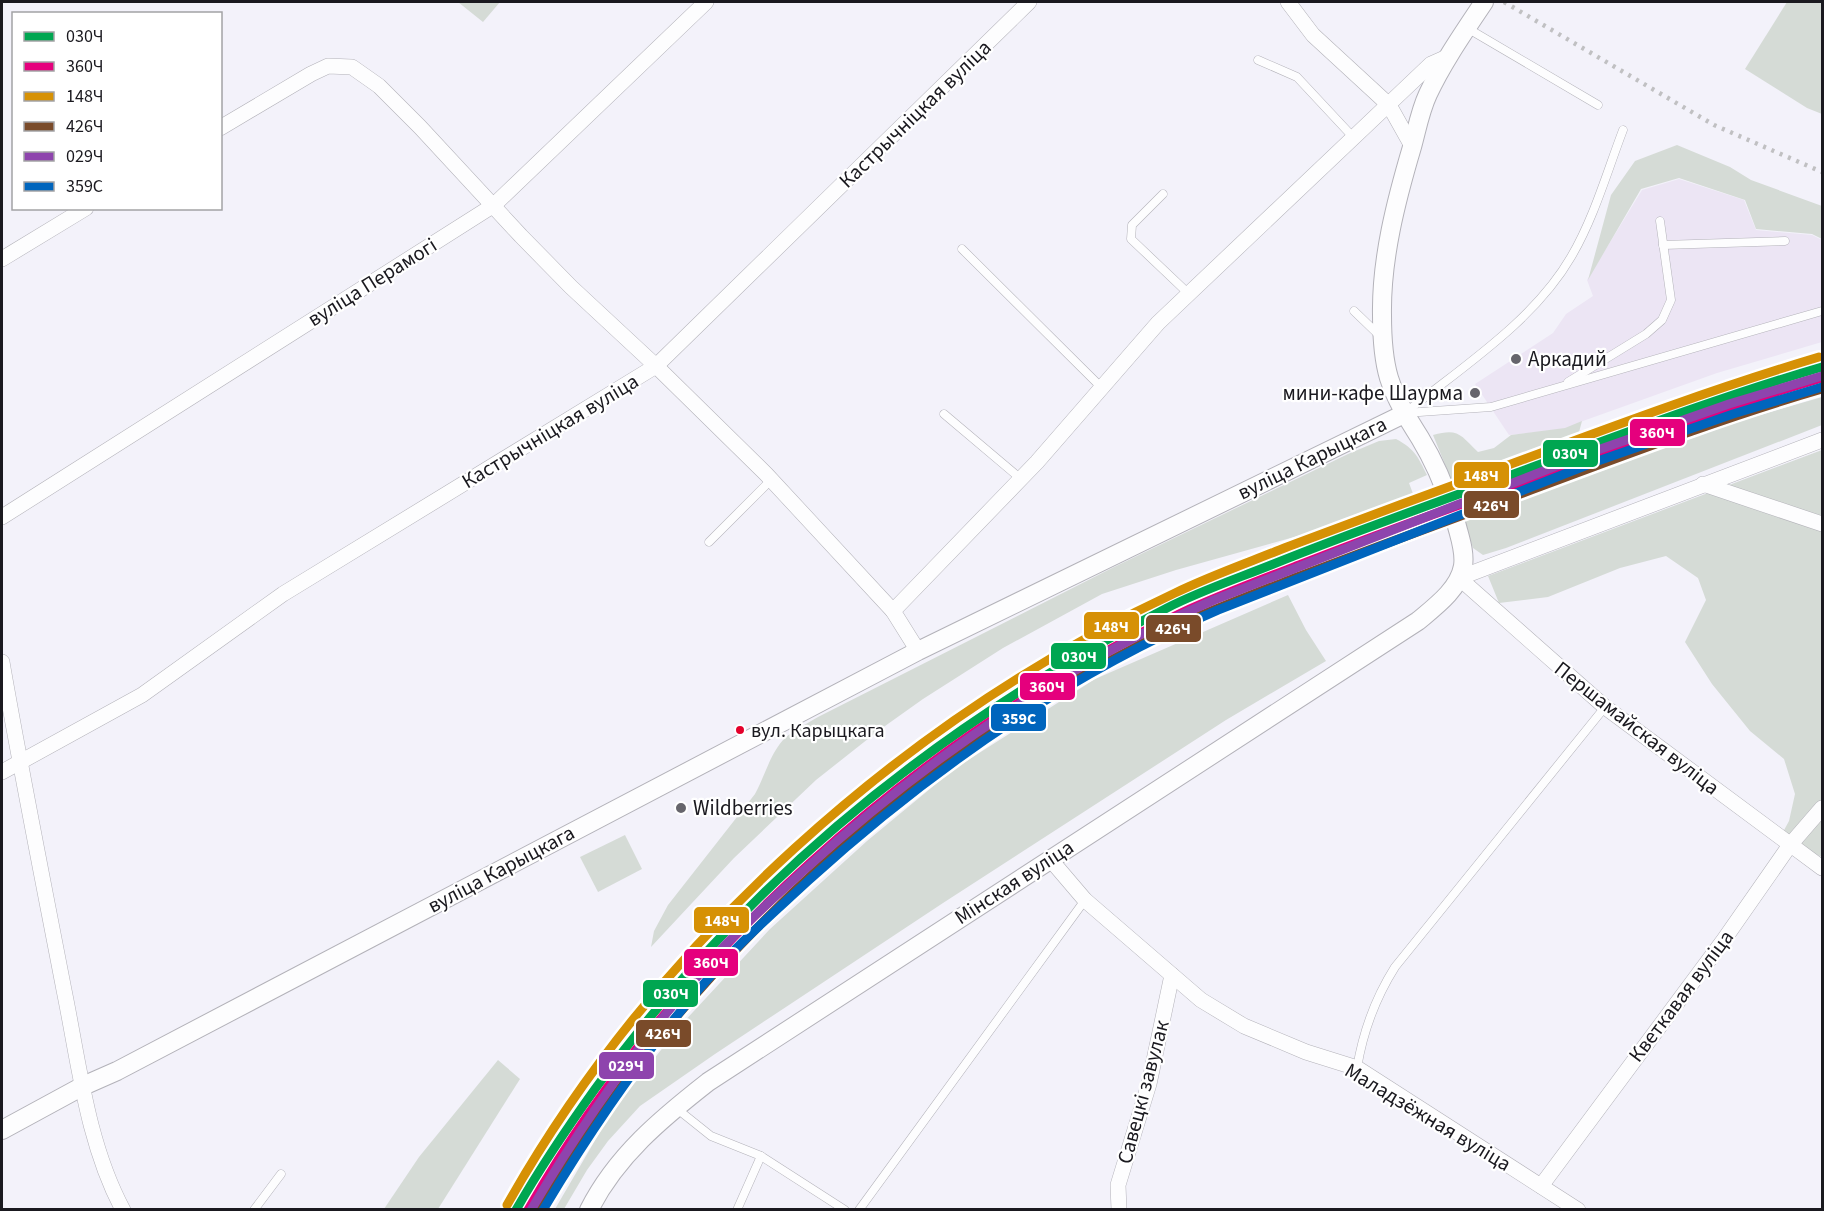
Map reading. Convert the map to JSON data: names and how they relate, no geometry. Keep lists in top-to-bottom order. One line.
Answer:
{"streets":{"street":["Кастрычніцкая вуліца","вуліца Перамогі","вуліца Карыцкага","Першамайская вуліца","Мінская вуліца","Кветкавая вуліца","Савецкі завулак","Маладзёжная вуліца"]},"crossings":[["Першамайская вуліца","Мінская вуліца"],["Першамайская вуліца","Кветкавая вуліца"],["Мінская вуліца","Маладзёжная вуліца"],["Кветкавая вуліца","Маладзёжная вуліца"],["Савецкі завулак","Маладзёжная вуліца"]],"places":["Аркадий","мини-кафе Шаурма","вул. Карыцкага","Wildberries"],"lines":["transit line 148Ч","transit line 030Ч","transit line 029Ч","transit line 360Ч","transit line 359С","transit line 426Ч"],"legend":["030Ч","360Ч","148Ч","426Ч","029Ч","359С"]}
